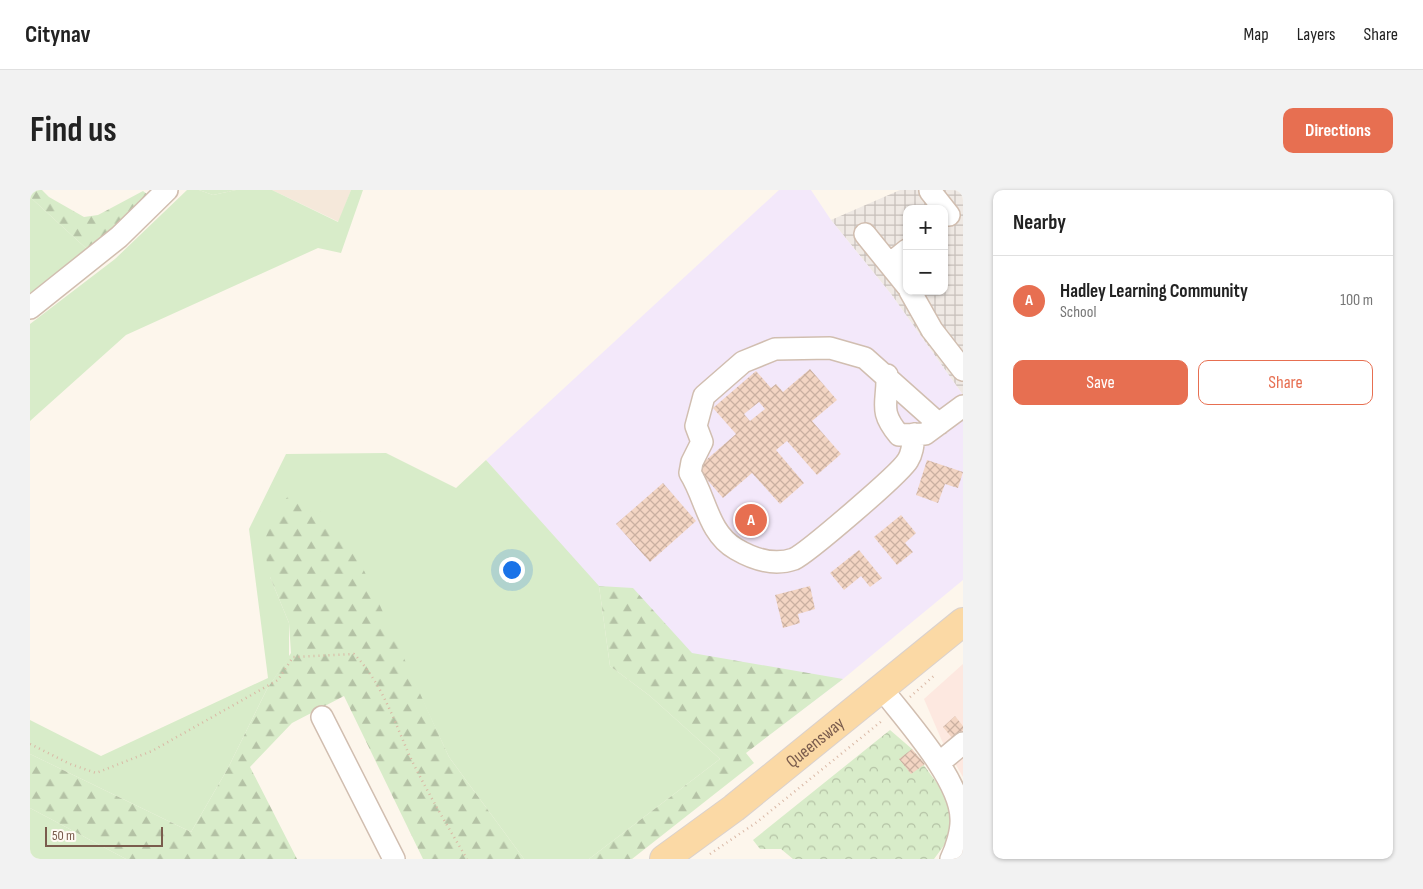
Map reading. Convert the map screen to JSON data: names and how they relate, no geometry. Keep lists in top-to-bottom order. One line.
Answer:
{"streets":{"main road":["Queensway"]},"scale_bar":"50 m","page":{"header":"Citynav","nav":["Map","Layers","Share"],"buttons":["Directions",["Save","Share"]],"title":"Find us","heading":"Nearby","map_buttons":["+","−"],"list":[{"mark":"A","name":"Hadley Learning Community","note":"School","value":"100 m"}],"pins":"A","scale":"50 m"}}
